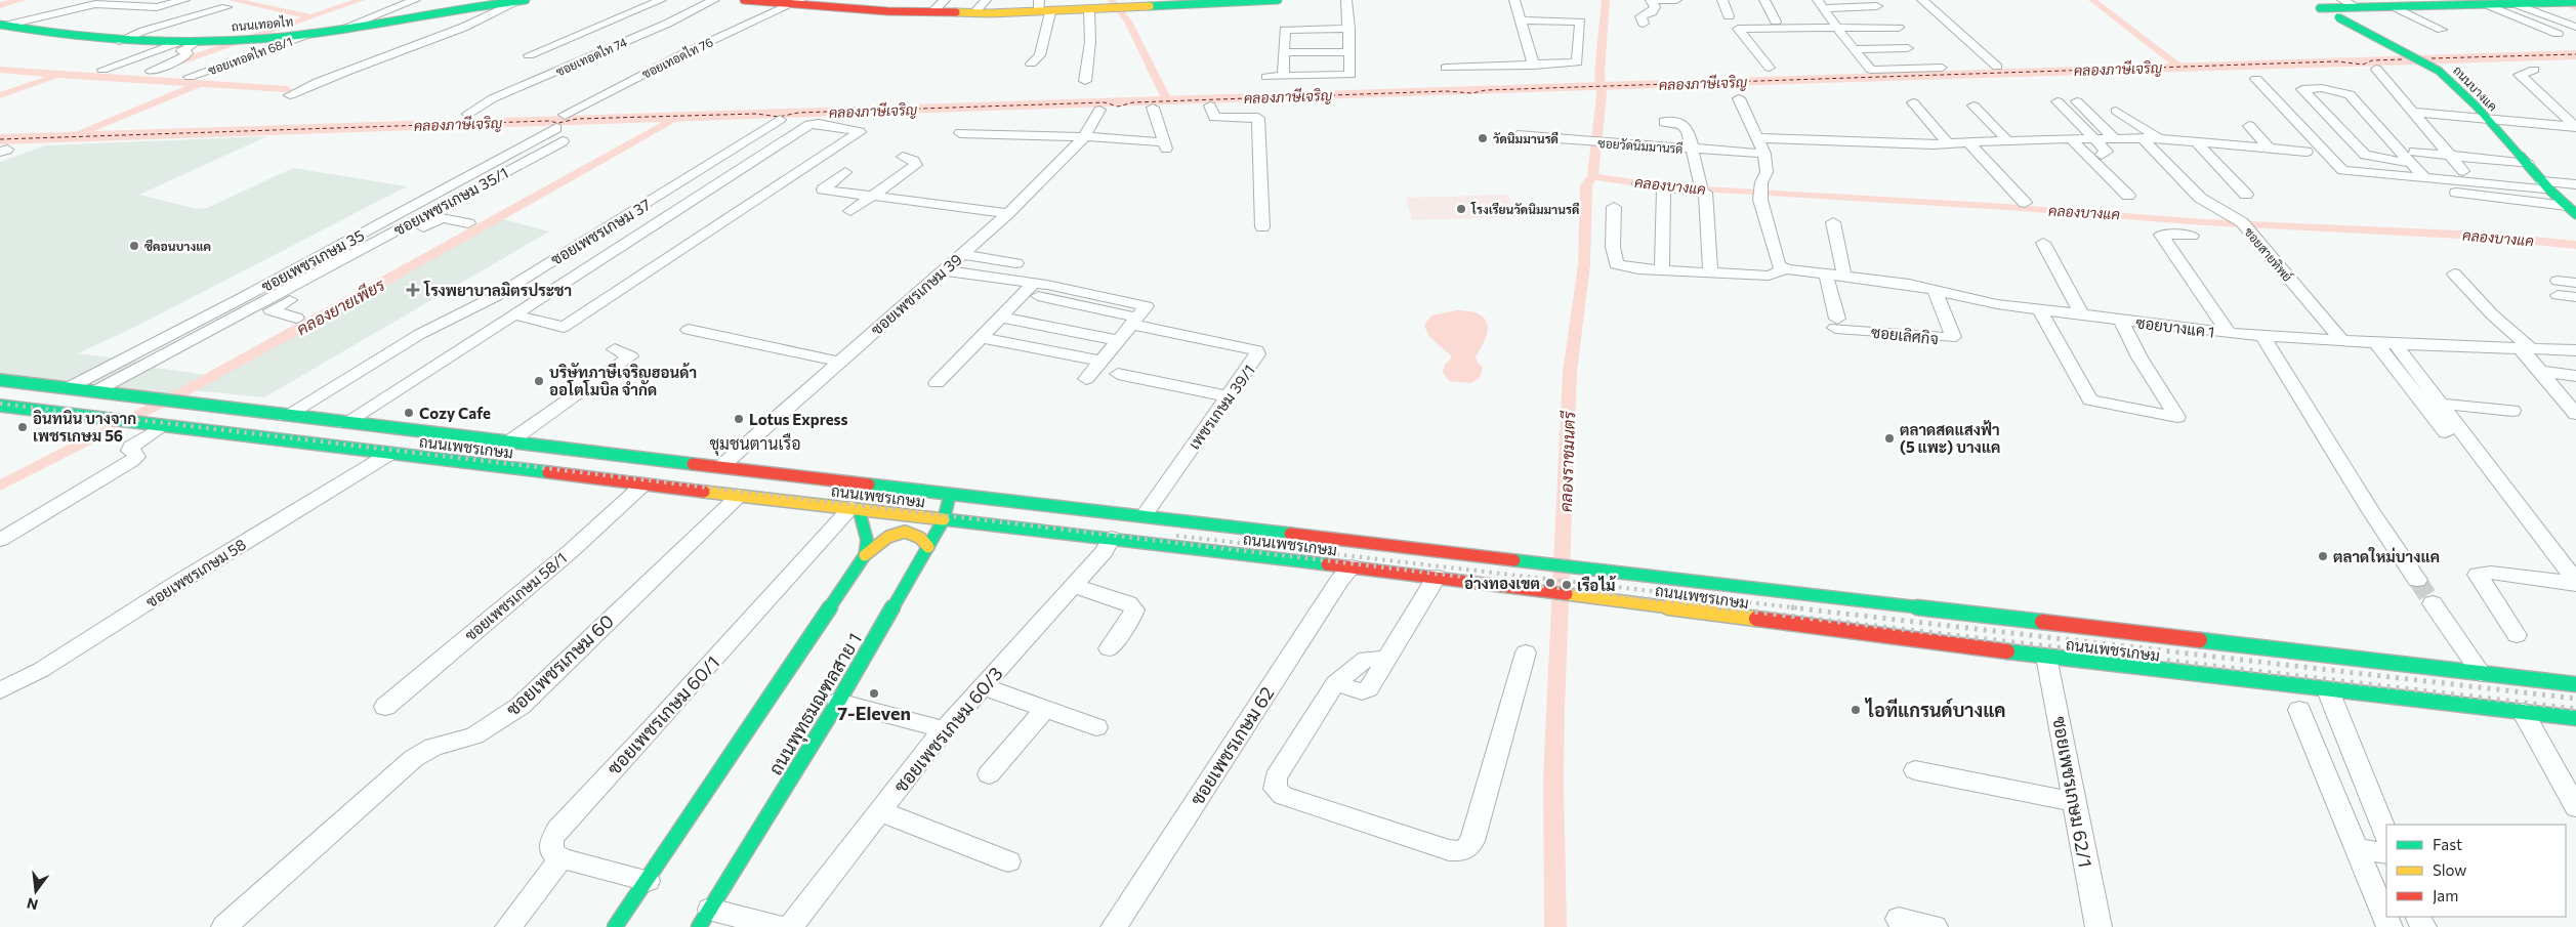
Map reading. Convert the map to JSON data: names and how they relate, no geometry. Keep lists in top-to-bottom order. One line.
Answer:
{"streets":{"main road":["ถนนเทอดไท","ถนนบางแค","ถนนเพชรเกษม","ถนนพุทธมณฑลสาย 1"],"street":["ซอยเทอดไท 68/1","ซอยเทอดไท 74","ซอยเทอดไท 76","ซอยวัดนิมมานรดี","ซอยเพชรเกษม 35/1","ซอยเพชรเกษม 37","ซอยสายทิพย์","ซอยเพชรเกษม 35","ซอยเพชรเกษม 39","ซอยบางแค 1","ซอยเลิศกิจ","เพชรเกษม 39/1","ซอยเพชรเกษม 58","ซอยเพชรเกษม 58/1","ซอยเพชรเกษม 60","ซอยเพชรเกษม 60/1","ซอยเพชรเกษม 60/3","ซอยเพชรเกษม 62","ซอยเพชรเกษม 62/1"]},"crossings":[["ถนนเทอดไท","ซอยเทอดไท 68/1"],["ซอยเพชรเกษม 35/1","ซอยเพชรเกษม 35"],["ซอยเพชรเกษม 35/1","ถนนเพชรเกษม"],["ซอยเพชรเกษม 37","ถนนเพชรเกษม"],["ซอยสายทิพย์","ซอยบางแค 1"],["ซอยเพชรเกษม 35","ถนนเพชรเกษม"],["ซอยเพชรเกษม 39","ถนนเพชรเกษม"],["ซอยบางแค 1","ซอยเลิศกิจ"],["เพชรเกษม 39/1","ถนนเพชรเกษม"],["ถนนเพชรเกษม","ซอยเพชรเกษม 58"],["ถนนเพชรเกษม","ซอยเพชรเกษม 58/1"],["ถนนเพชรเกษม","ซอยเพชรเกษม 60"],["ถนนเพชรเกษม","ถนนพุทธมณฑลสาย 1"],["ถนนเพชรเกษม","ซอยเพชรเกษม 60/1"],["ถนนเพชรเกษม","ซอยเพชรเกษม 60/3"],["ถนนเพชรเกษม","ซอยเพชรเกษม 62"],["ถนนเพชรเกษม","ซอยเพชรเกษม 62/1"]],"districts":["ชุมชนตานเรือ"],"water":["คลองภาษีเจริญ","คลองบางแค","คลองยายเพียร","คลองราชมนตรี"],"places":{"other":["วัดนิมมานรดี","โรงเรียนวัดนิมมานรดี","ซีคอนบางแค","บริษัทภาษีเจริญฮอนด้า ออโตโมบิล จำกัด","Cozy Cafe","Lotus Express","อินทนิน บางจาก เพชรเกษม 56","ตลาดสดแสงฟ้า (5 แพะ) บางแค","ตลาดใหม่บางแค","อ่างทองเขต","เรือไม้","7-Eleven","ไอทีแกรนด์บางแค"],"health":["โรงพยาบาลมิตรประชา"]},"legend":["Fast","Slow","Jam"],"north":"bottom"}
